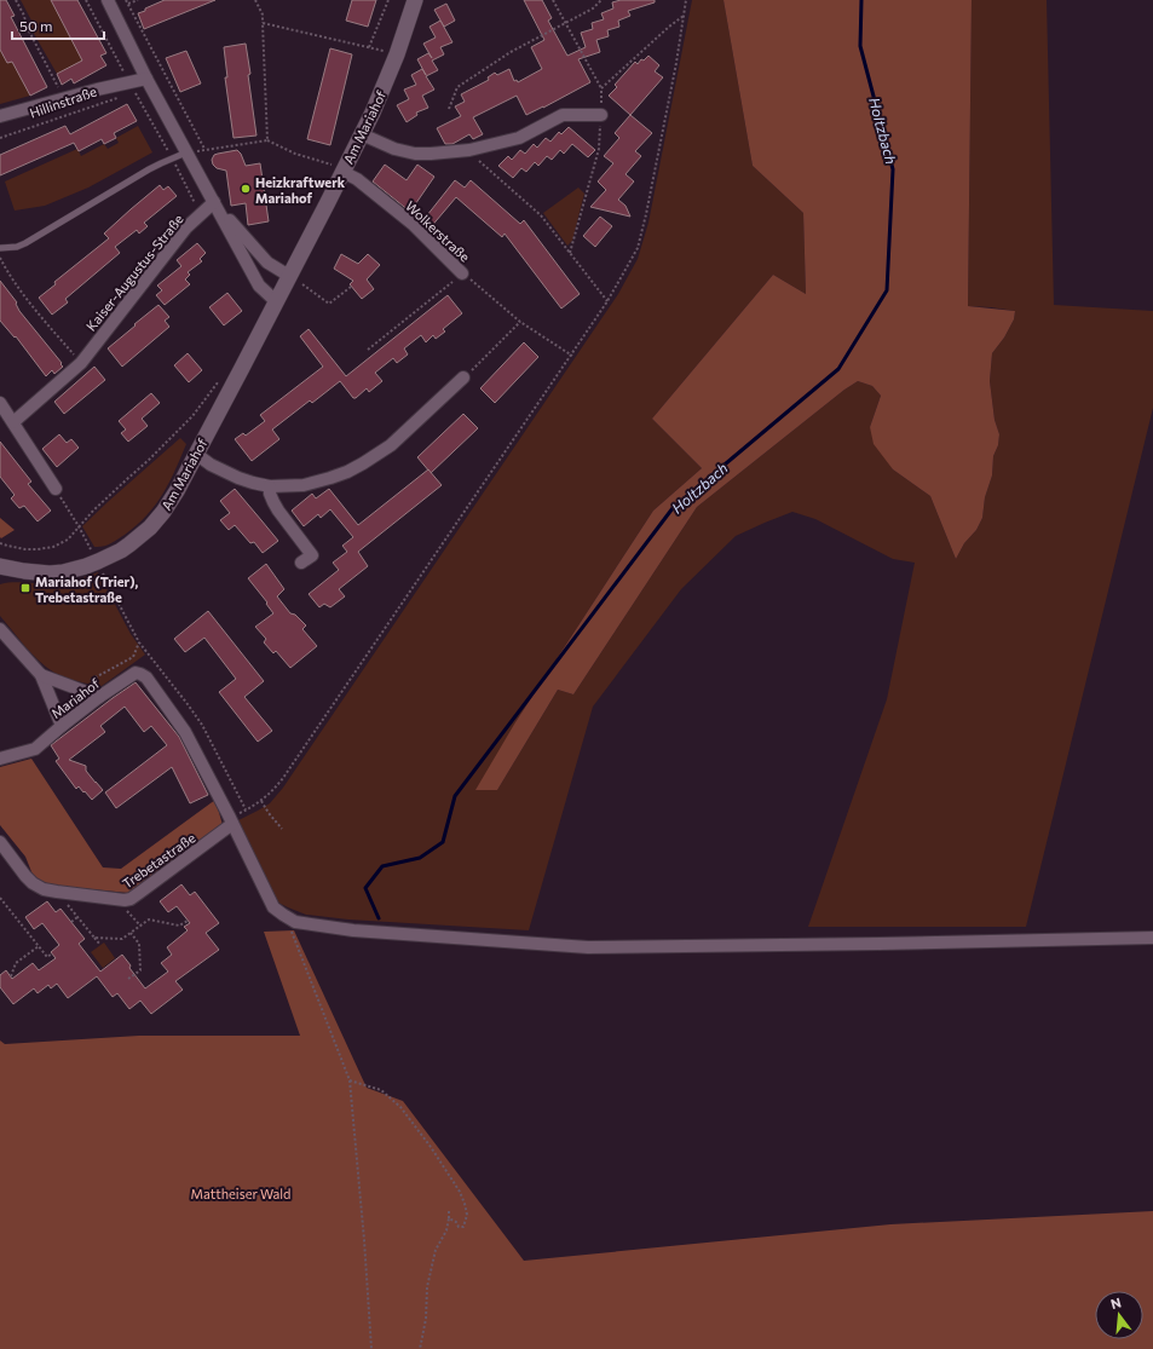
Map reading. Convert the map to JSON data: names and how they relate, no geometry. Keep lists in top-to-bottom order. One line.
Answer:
{"streets":{"street":["Hillinstraße","Am Mariahof","Wolkerstraße","Kaiser-Augustus-Straße","Mariahof","Trebetastraße"]},"crossings":[["Am Mariahof","Wolkerstraße"],["Mariahof","Trebetastraße"]],"water":["Holtzbach"],"parks":["Mattheiser Wald"],"places":{"other":["Heizkraftwerk Mariahof"],"transit":["Mariahof (Trier), Trebetastraße"]},"scale_bar":"50 m","north":"top"}
